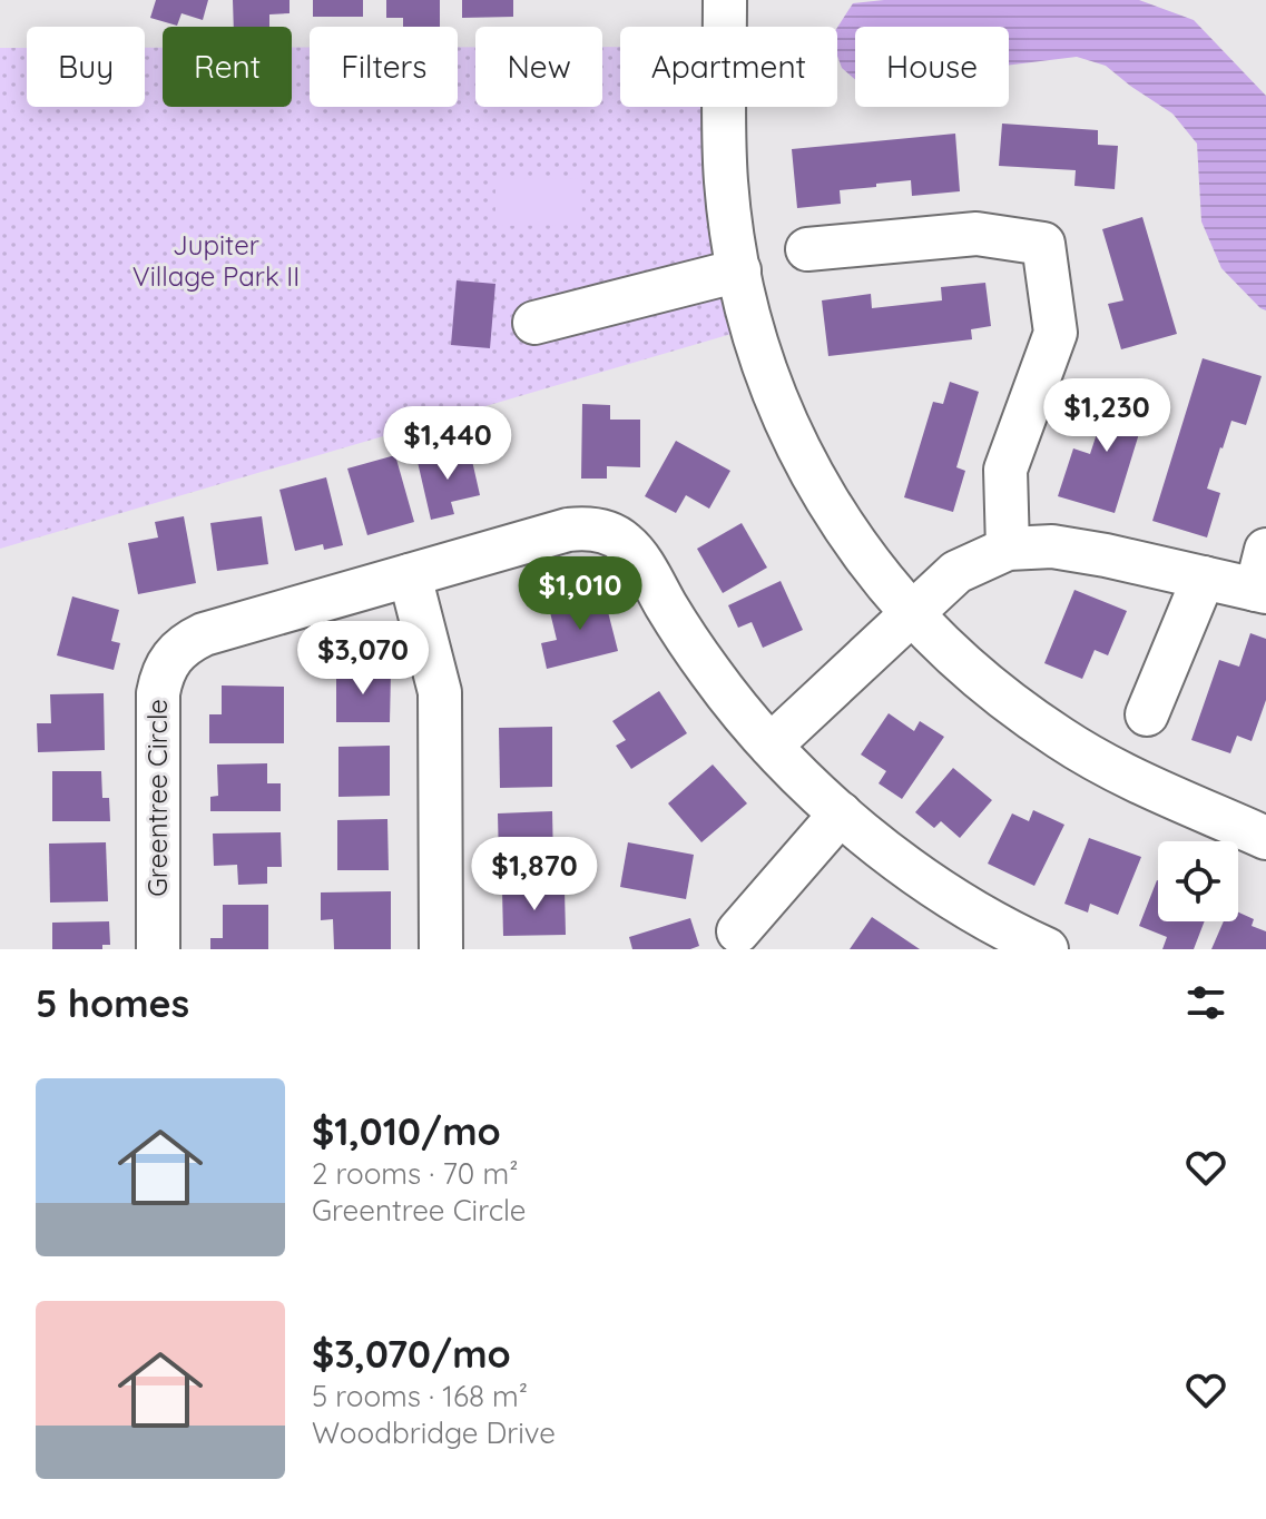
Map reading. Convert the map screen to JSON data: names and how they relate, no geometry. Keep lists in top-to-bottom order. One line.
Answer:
{"streets":{"street":["Greentree Circle"]},"parks":["Jupiter Village Park II"],"page":{"chip":["Buy","Rent","Filters","New","Apartment","House"],"price":["$1,230","$1,440","$1,010","$3,070","$1,870"],"heading":"5 homes","list":[{"name":"$1,010/mo","note":"2 rooms · 70 m² · Greentree Circle"},{"name":"$3,070/mo","note":"5 rooms · 168 m² · Woodbridge Drive"}]}}
